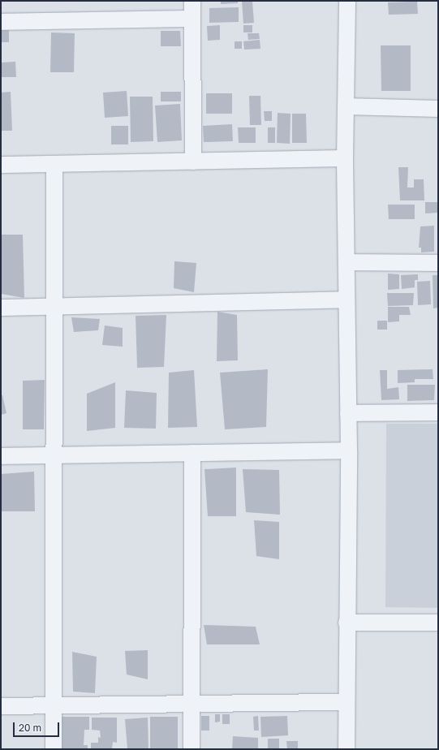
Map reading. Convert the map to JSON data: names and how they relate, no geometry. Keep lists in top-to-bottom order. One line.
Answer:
{"scale_bar":"20 m"}
